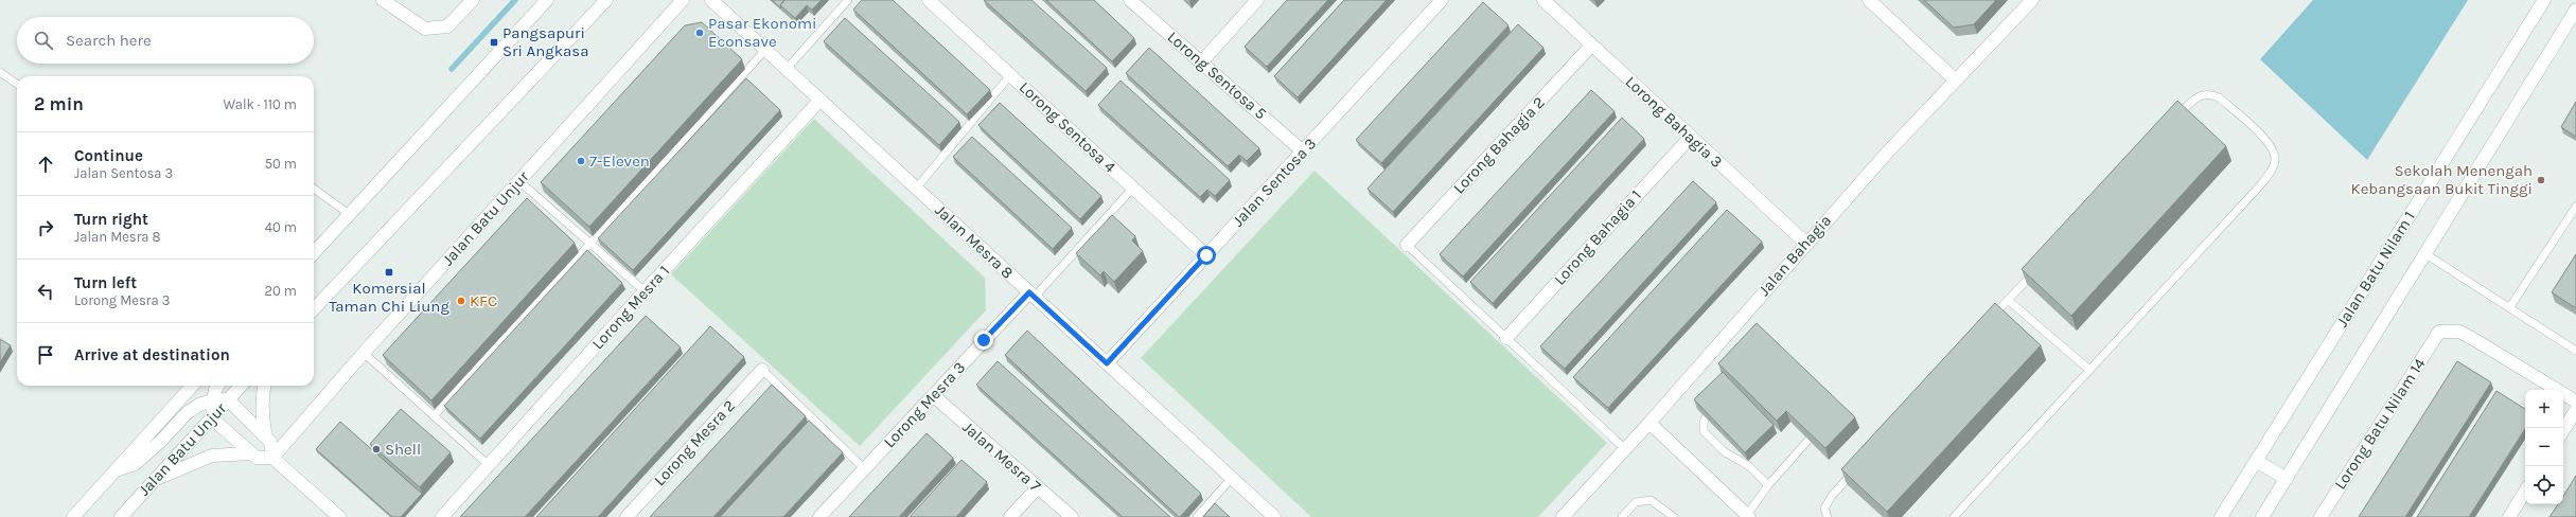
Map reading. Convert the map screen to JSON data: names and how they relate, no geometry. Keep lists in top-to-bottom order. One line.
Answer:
{"streets":{"street":["Lorong Sentosa 5","Lorong Bahagia 3","Lorong Sentosa 4","Lorong Bahagia 2","Jalan Sentosa 3","Jalan Batu Unjur","Lorong Bahagia 1","Jalan Mesra 8","Jalan Bahagia","Jalan Batu Nilam 1","Lorong Mesra 1","Lorong Mesra 3","Lorong Batu Nilam 14","Lorong Mesra 2","Jalan Mesra 7"]},"crossings":[["Lorong Sentosa 5","Jalan Sentosa 3"],["Lorong Bahagia 3","Lorong Bahagia 2"],["Lorong Bahagia 3","Lorong Bahagia 1"],["Lorong Bahagia 3","Jalan Bahagia"],["Lorong Sentosa 4","Jalan Sentosa 3"],["Jalan Sentosa 3","Jalan Mesra 8"],["Jalan Mesra 8","Lorong Mesra 1"],["Jalan Mesra 8","Lorong Mesra 3"],["Lorong Mesra 3","Jalan Mesra 7"]],"places":{"other":["Pasar Ekonomi Econsave","7-Eleven","Sekolah Menengah Kebangsaan Bukit Tinggi","KFC","Shell"],"transit":["Pangsapuri Sri Angkasa","Komersial Taman Chi Liung"]},"page":{"search":"Search here","heading":["2 min","Walk · 110 m"],"list":[["Continue","Jalan Sentosa 3","50 m"],["Turn right","Jalan Mesra 8","40 m"],["Turn left","Lorong Mesra 3","20 m"],"Arrive at destination"],"map_buttons":["+","−"]}}
